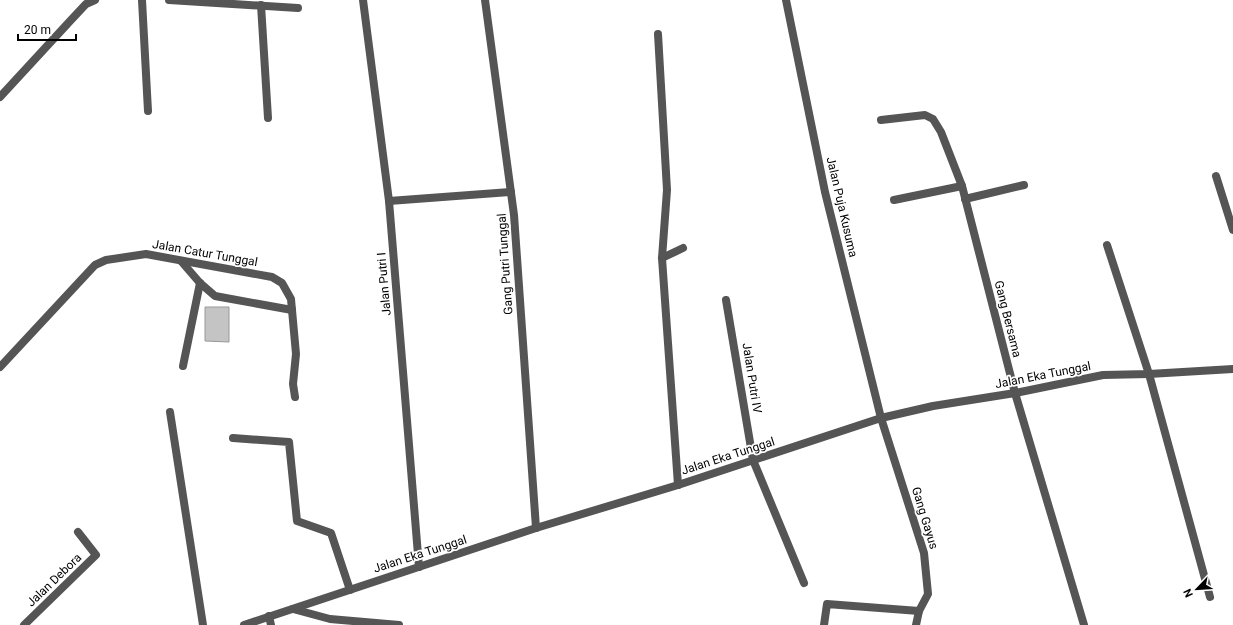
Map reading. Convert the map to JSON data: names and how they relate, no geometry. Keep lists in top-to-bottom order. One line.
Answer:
{"streets":{"street":["Jalan Puja Kusuma","Jalan Catur Tunggal","Gang Putri Tunggal","Jalan Putri I","Gang Bersama","Jalan Eka Tunggal","Jalan Putri IV","Gang Gayus","Jalan Debora"]},"crossings":[["Jalan Puja Kusuma","Jalan Eka Tunggal"],["Jalan Puja Kusuma","Gang Gayus"],["Gang Putri Tunggal","Jalan Eka Tunggal"],["Jalan Putri I","Jalan Eka Tunggal"],["Gang Bersama","Jalan Eka Tunggal"],["Jalan Eka Tunggal","Jalan Putri IV"],["Jalan Eka Tunggal","Gang Gayus"]],"scale_bar":"20 m","north":"bottom left"}
